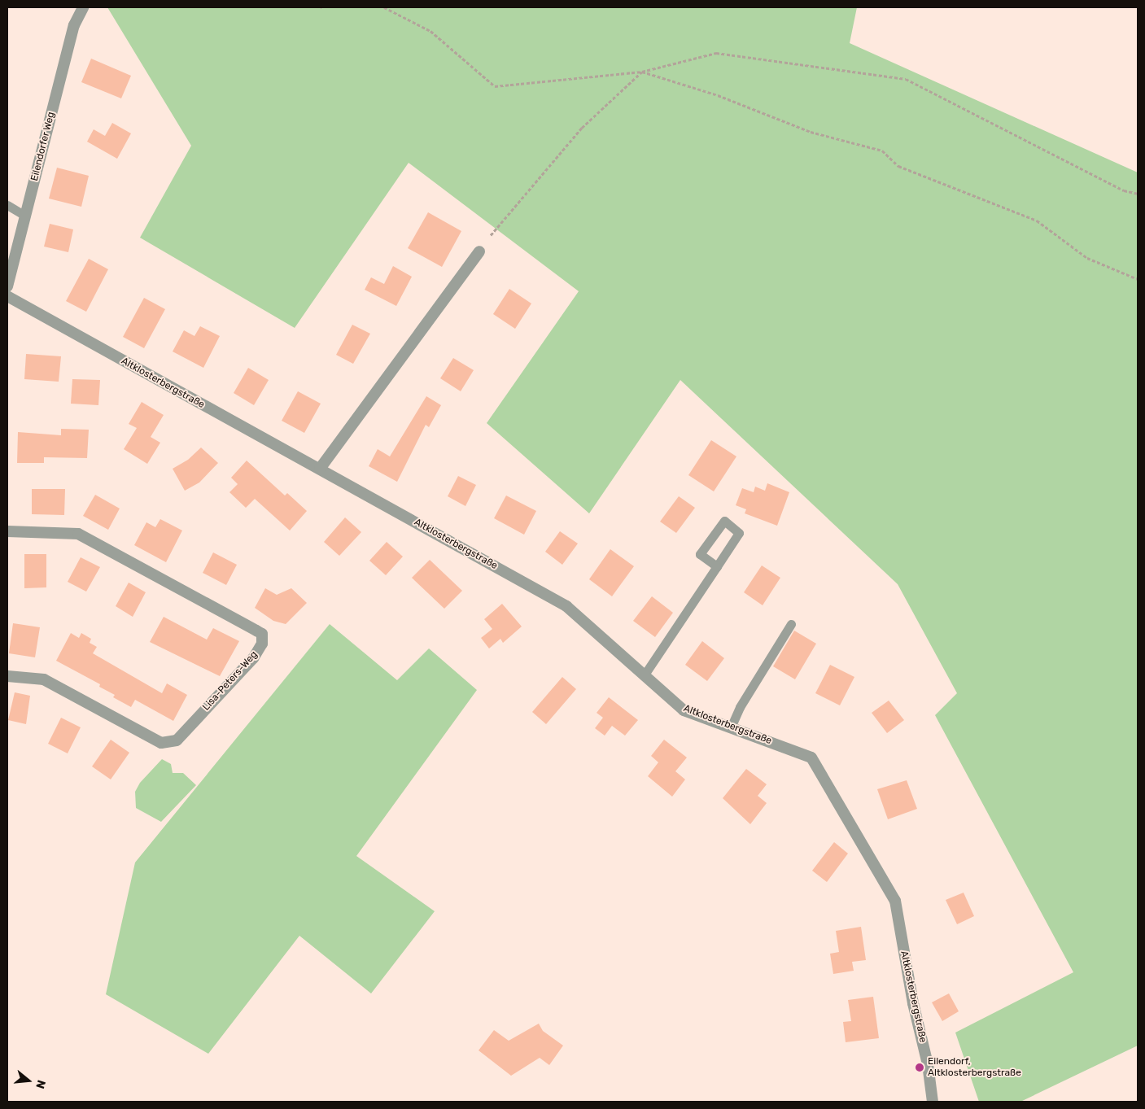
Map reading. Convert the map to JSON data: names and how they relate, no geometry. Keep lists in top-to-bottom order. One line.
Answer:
{"streets":{"street":["Eilendorfer Weg","Altklosterbergstraße","Lisa-Peters-Weg"]},"places":["Eilendorf, Altklosterbergstraße"],"north":"right"}
